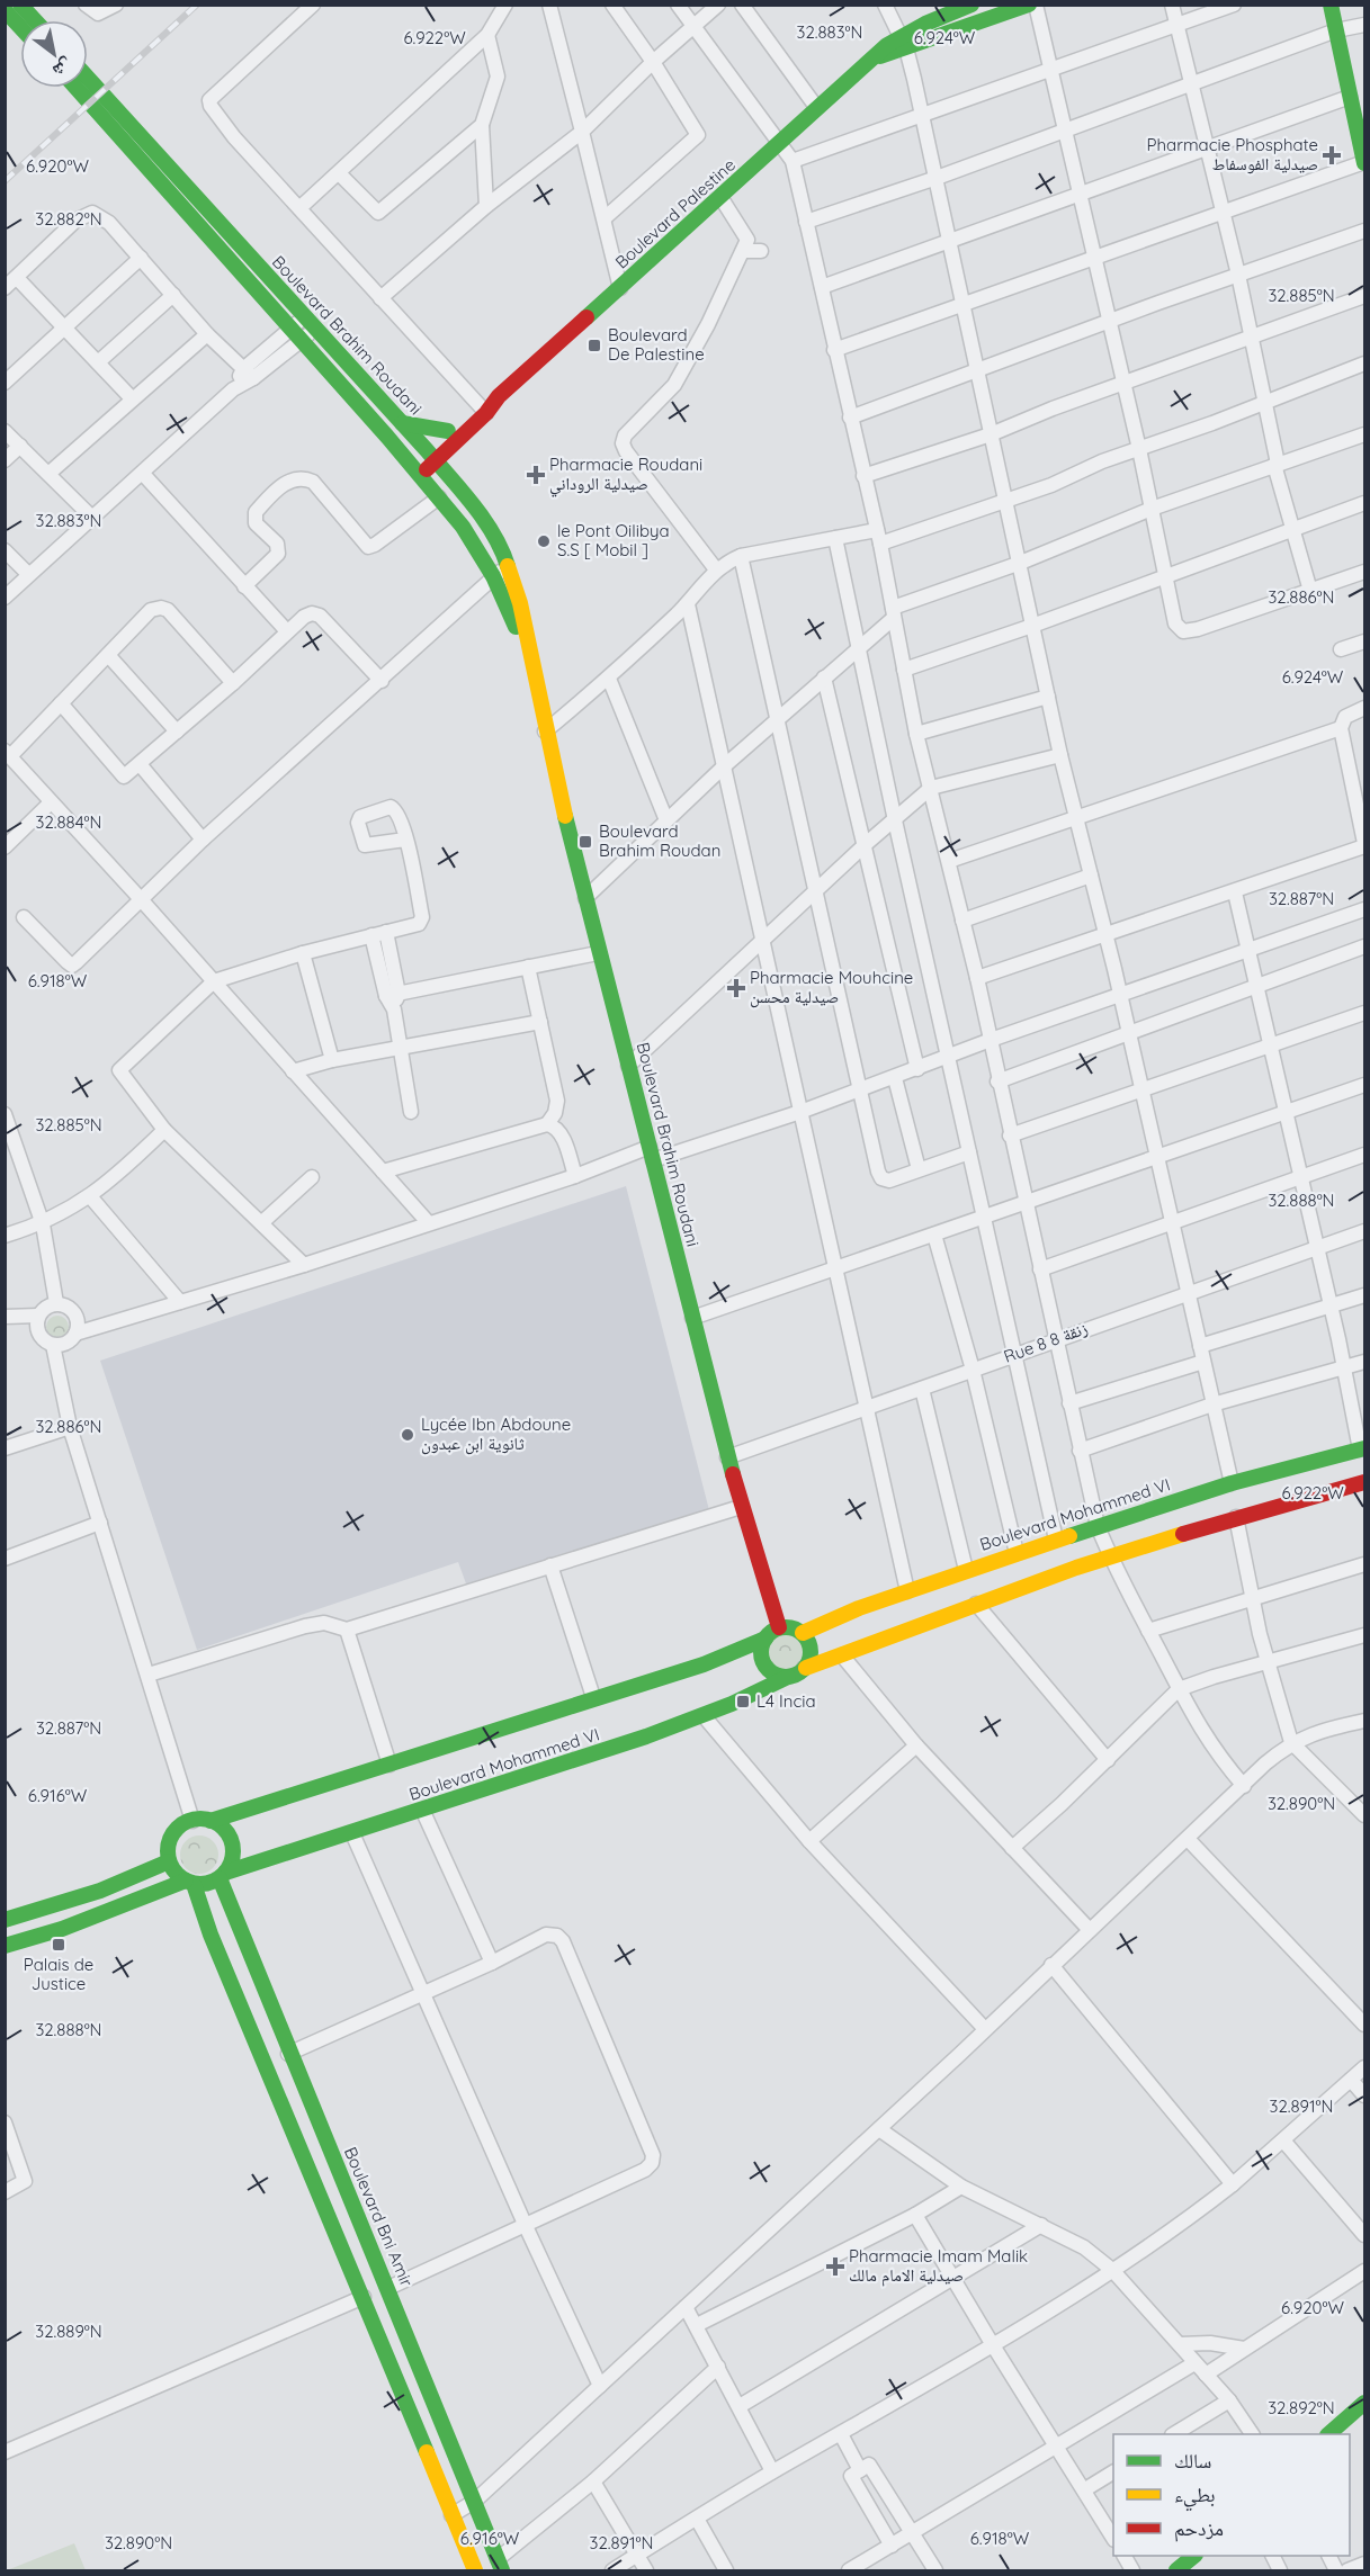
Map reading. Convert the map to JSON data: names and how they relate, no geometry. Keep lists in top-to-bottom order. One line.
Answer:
{"streets":{"main road":["Boulevard Palestine","Boulevard Brahim Roudani","Boulevard Mohammed VI","Boulevard Bni Amir"],"street":["Rue 8 8 زنقة"]},"crossings":[["Boulevard Palestine","Boulevard Brahim Roudani"],["Boulevard Brahim Roudani","Rue 8 8 زنقة"],["Boulevard Brahim Roudani","Boulevard Mohammed VI"],["Boulevard Mohammed VI","Boulevard Bni Amir"]],"places":{"health":["Pharmacie Phosphate صيدلية الفوسفاط","Pharmacie Roudani صيدلية الروداني","Pharmacie Mouhcine صيدلية محسن","Pharmacie Imam Malik صيدلية الامام مالك"],"transit":["Boulevard De Palestine","Boulevard Brahim Roudan","L4 Incia","Palais de Justice"],"other":["le Pont Oilibya S.S [ Mobil ]","Lycée Ibn Abdoune ثانوية ابن عبدون"]},"legend":["سالك","بطيء","مزدحم"],"north":"bottom right","coordinates":["32.883°N","6.924°W","6.922°W","6.920°W","32.882°N","32.885°N","32.886°N","32.884°N","32.887°N","6.918°W","32.888°N","6.916°W","32.890°N","32.891°N","32.889°N","32.892°N"]}
